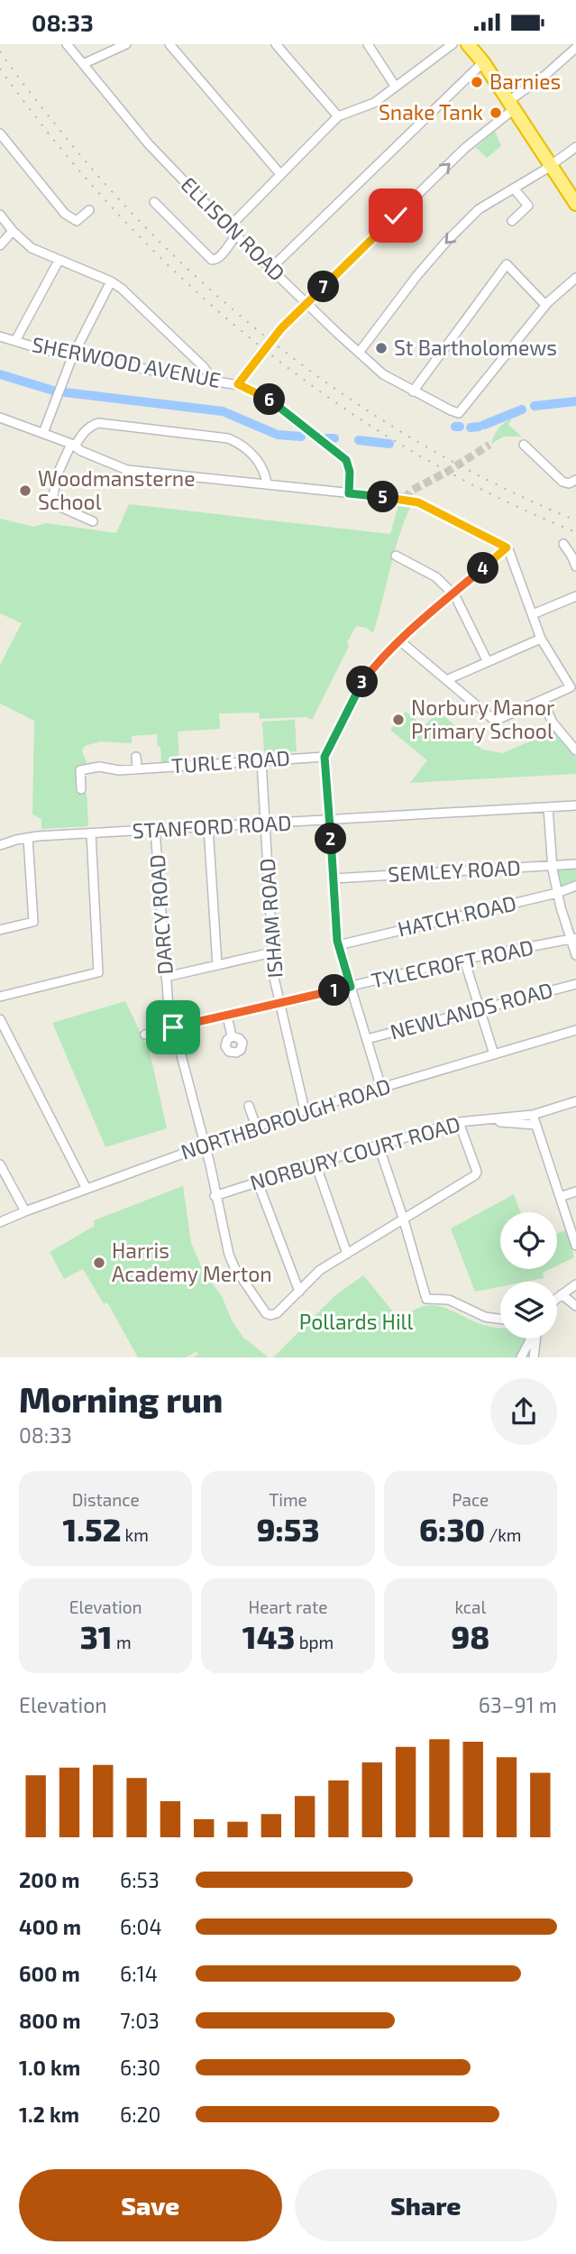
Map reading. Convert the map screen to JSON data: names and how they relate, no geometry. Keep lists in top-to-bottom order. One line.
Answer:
{"streets":{"street":["ELLISON ROAD","SHERWOOD AVENUE","TURLE ROAD","STANFORD ROAD","SEMLEY ROAD","DARCY ROAD","HATCH ROAD","ISHAM ROAD","TYLECROFT ROAD","NEWLANDS ROAD","NORTHBOROUGH ROAD","NORBURY COURT ROAD"]},"crossings":[["TURLE ROAD","ISHAM ROAD"],["STANFORD ROAD","DARCY ROAD"],["STANFORD ROAD","ISHAM ROAD"],["DARCY ROAD","TYLECROFT ROAD"],["DARCY ROAD","NORTHBOROUGH ROAD"],["DARCY ROAD","NORBURY COURT ROAD"],["ISHAM ROAD","TYLECROFT ROAD"],["ISHAM ROAD","NORTHBOROUGH ROAD"]],"parks":["Pollards Hill"],"places":["Barnies","Snake Tank","St Bartholomews","Woodmansterne School","Norbury Manor Primary School","Harris Academy Merton"],"page":{"status":"08:33","pins":["7","6","5","4","3","2","1"],"heading":["Morning run","08:33"],"stats":[["Distance","1.52 km"],["Time","9:53"],["Pace","6:30 /km"],["Elevation","31 m"],["Heart rate","143 bpm"],["kcal","98"]],"chart":["Elevation","63–91 m"],"list":[{"name":"200 m","note":"6:53"},{"name":"400 m","note":"6:04"},{"name":"600 m","note":"6:14"},{"name":"800 m","note":"7:03"},{"name":"1.0 km","note":"6:30"},{"name":"1.2 km","note":"6:20"}],"buttons":["Save","Share"]}}
